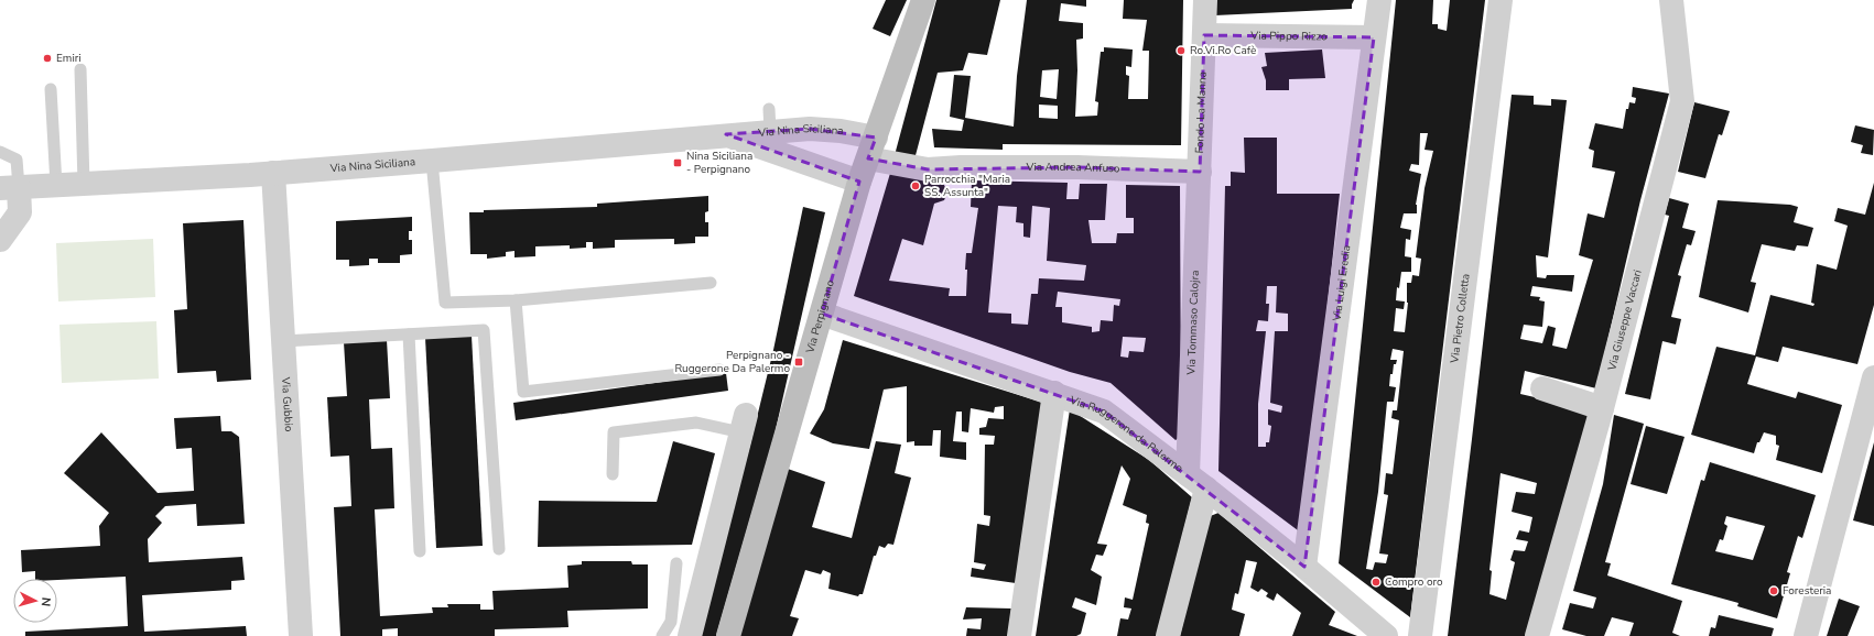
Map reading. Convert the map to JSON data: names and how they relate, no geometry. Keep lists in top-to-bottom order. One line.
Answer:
{"streets":{"street":["Via Pippo Rizzo","Fondo La Manna","Via Nina Siciliana","Via Andrea Anfuso","Via Luigi Eredia","Via Perpignano","Via Pietro Colletta","Via Giuseppe Vaccari","Via Tommaso Calojra","Via Gubbio","Via Ruggerone da Palermo"]},"crossings":[["Via Pippo Rizzo","Fondo La Manna"],["Via Pippo Rizzo","Via Luigi Eredia"],["Fondo La Manna","Via Andrea Anfuso"],["Fondo La Manna","Via Tommaso Calojra"],["Via Nina Siciliana","Via Andrea Anfuso"],["Via Nina Siciliana","Via Perpignano"],["Via Nina Siciliana","Via Gubbio"],["Via Andrea Anfuso","Via Perpignano"],["Via Andrea Anfuso","Via Tommaso Calojra"],["Via Luigi Eredia","Via Ruggerone da Palermo"],["Via Perpignano","Via Ruggerone da Palermo"],["Via Tommaso Calojra","Via Ruggerone da Palermo"]],"places":{"other":["Ro.Vi.Ro Cafè","Emiri","Parrocchia \"Maria SS. Assunta\"","Compro oro","Foresteria"],"transit":["Nina Siciliana - Perpignano","Perpignano - Ruggerone Da Palermo"]},"north":"right"}
